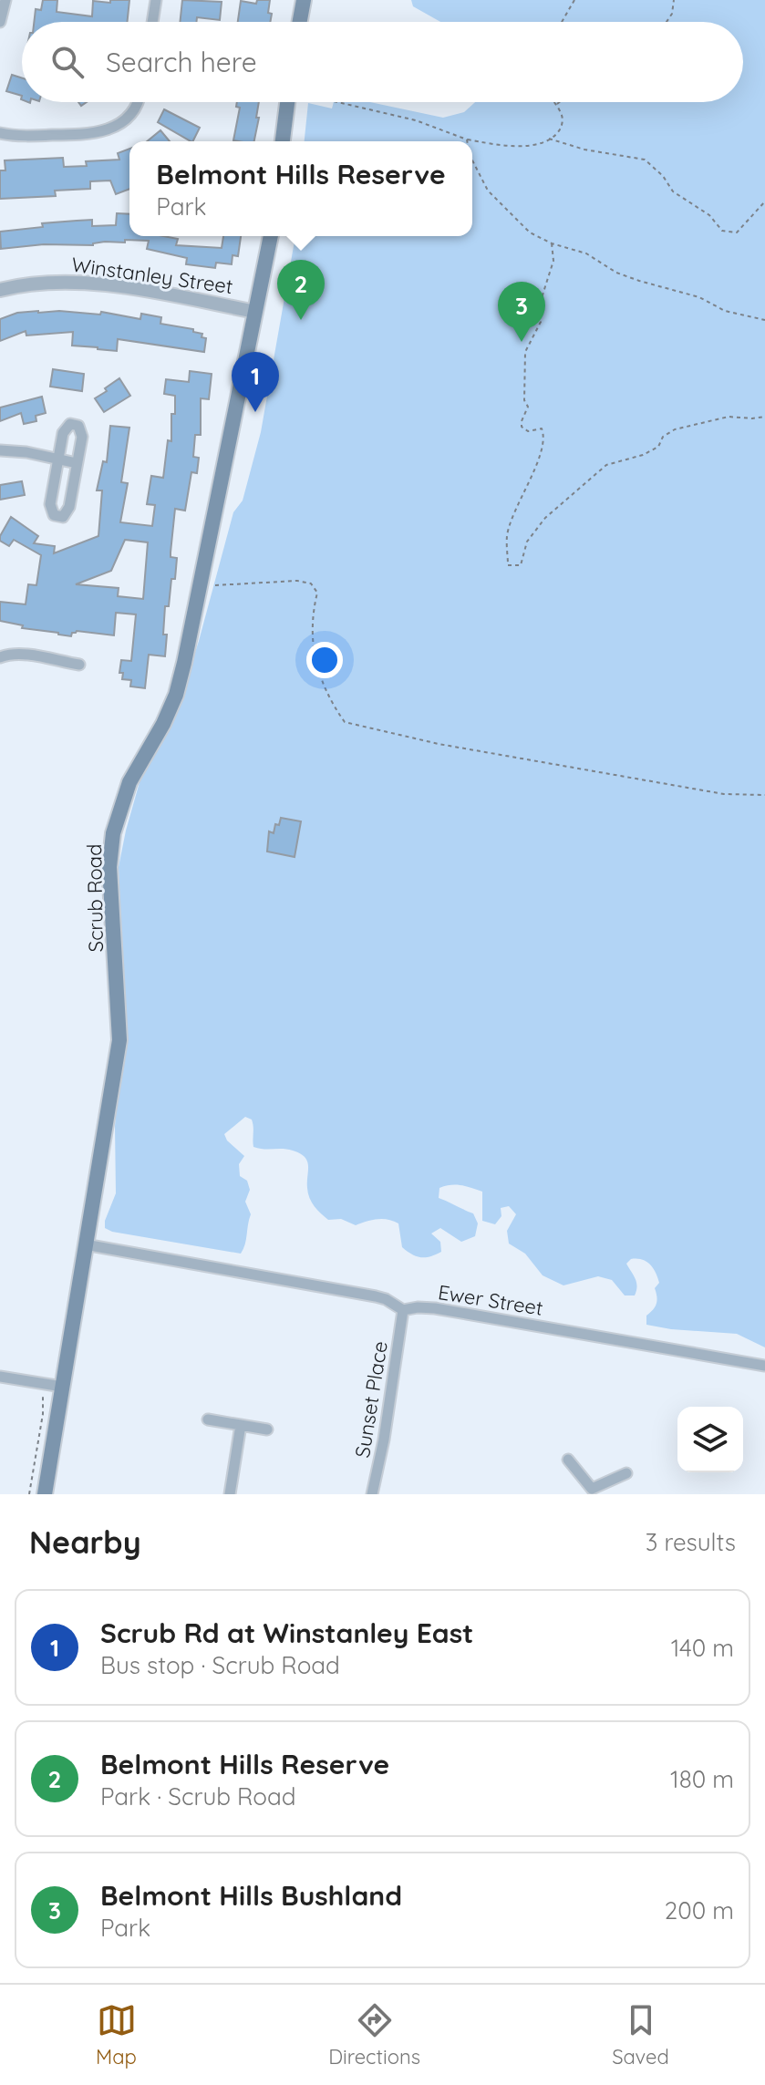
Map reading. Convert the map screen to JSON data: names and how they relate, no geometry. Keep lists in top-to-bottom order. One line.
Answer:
{"streets":{"main road":["Scrub Road"],"street":["Winstanley Street","Ewer Street","Sunset Place"]},"crossings":[["Winstanley Street","Scrub Road"],["Scrub Road","Ewer Street"],["Ewer Street","Sunset Place"]],"page":{"search":"Search here","popup":["Belmont Hills Reserve","Park"],"pins":["2","3","1"],"heading":["Nearby","3 results"],"list":[{"mark":"1","name":"Scrub Rd at Winstanley East","note":"Bus stop · Scrub Road","value":"140 m"},{"mark":"2","name":"Belmont Hills Reserve","note":"Park · Scrub Road","value":"180 m"},{"mark":"3","name":"Belmont Hills Bushland","note":"Park","value":"200 m"}],"nav":["Map","Directions","Saved"]}}
